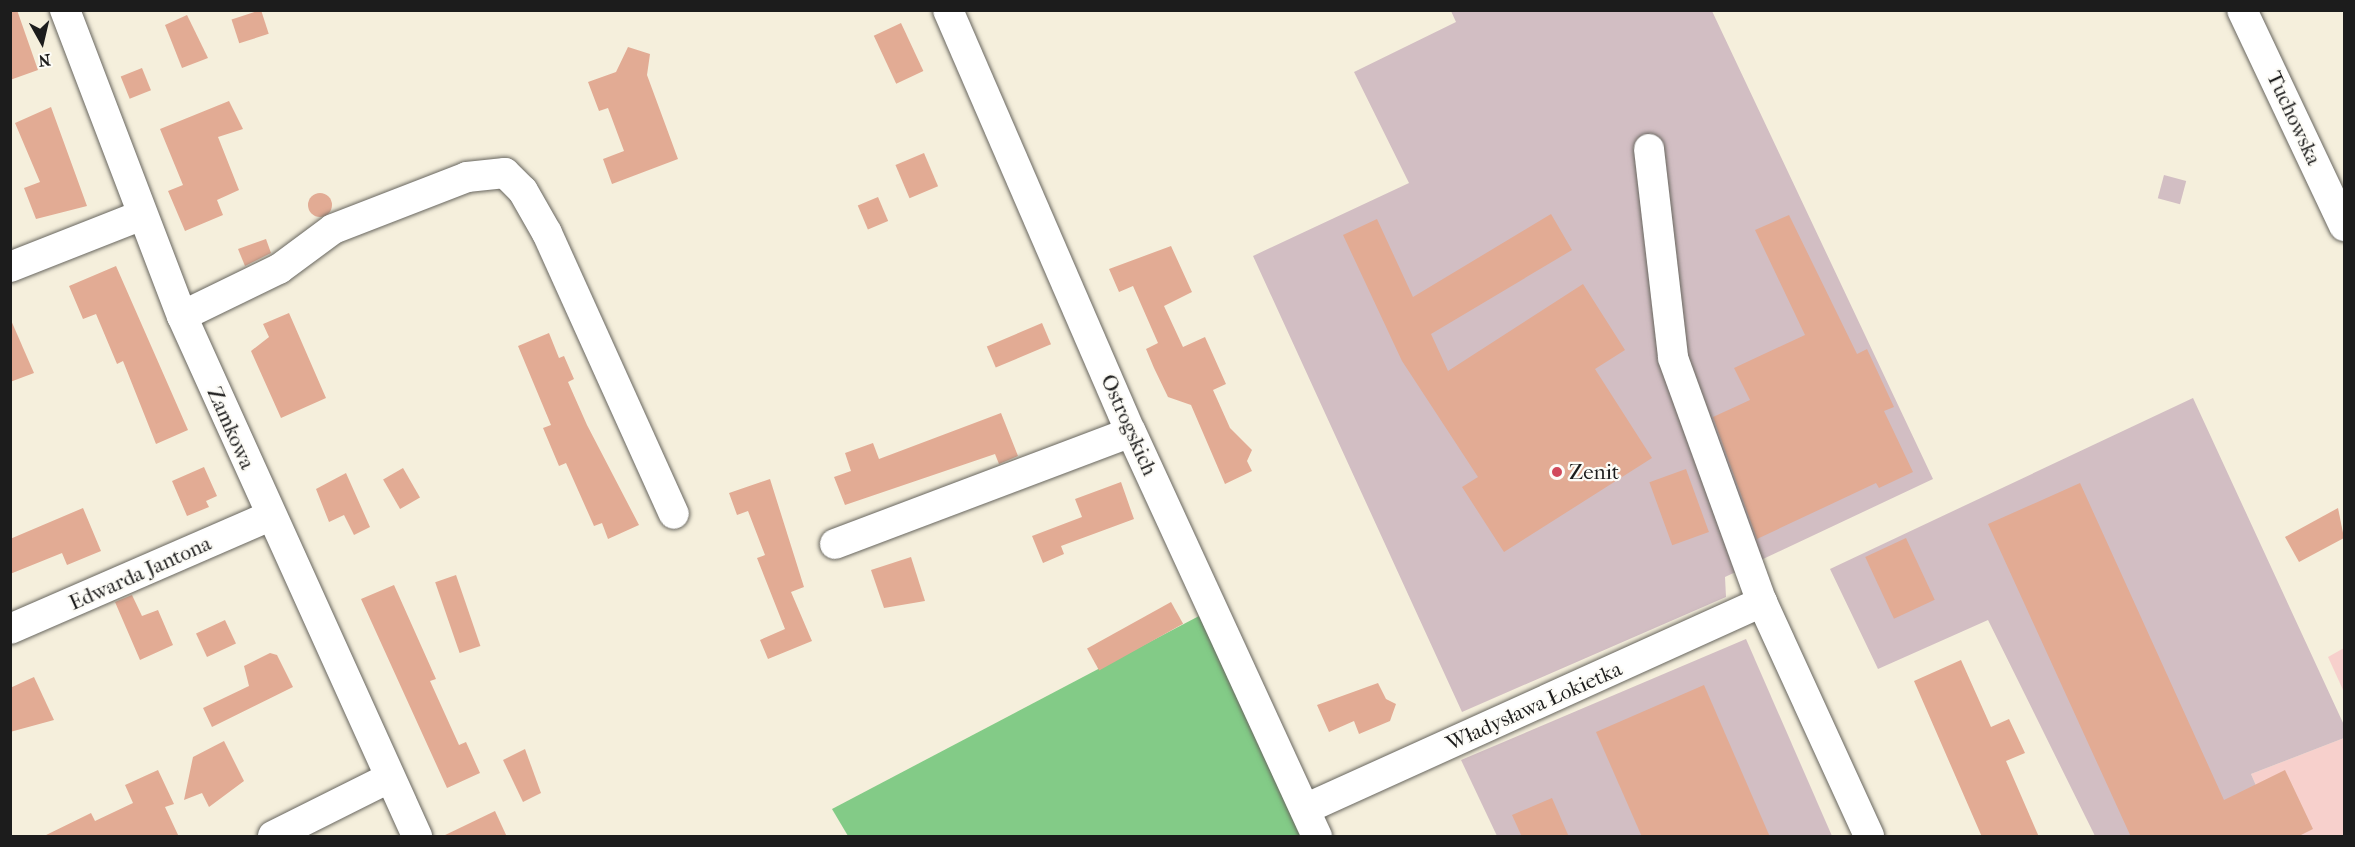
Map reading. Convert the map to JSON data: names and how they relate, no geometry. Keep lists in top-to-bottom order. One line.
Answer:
{"streets":{"street":["Tuchowska","Ostrogskich","Zamkowa","Edwarda Jantona","Władysława Łokietka"]},"crossings":[["Ostrogskich","Władysława Łokietka"],["Zamkowa","Edwarda Jantona"]],"places":["Zenit"],"north":"bottom"}
